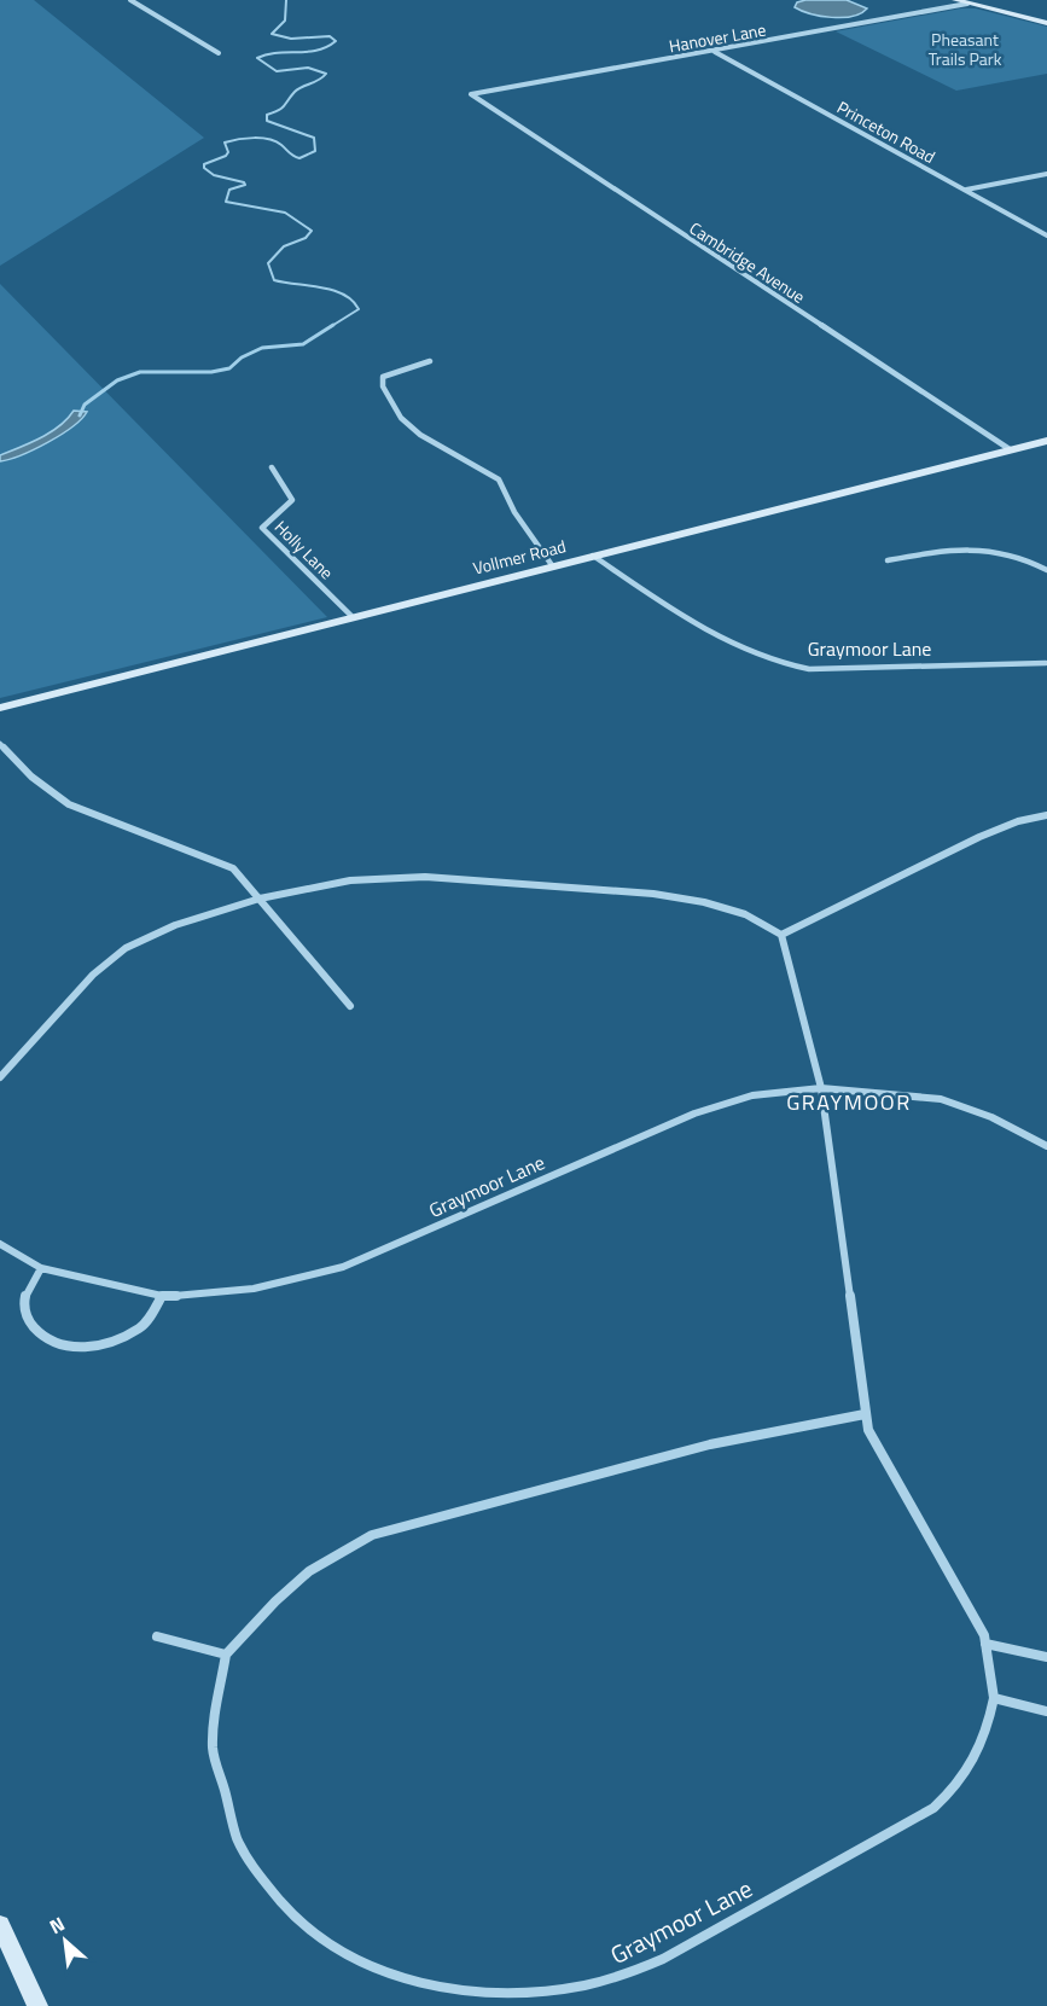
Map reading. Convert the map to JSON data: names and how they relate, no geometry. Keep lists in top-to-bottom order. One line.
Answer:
{"streets":{"main road":["Vollmer Road"],"street":["Hanover Lane","Princeton Road","Cambridge Avenue","Holly Lane","Graymoor Lane"]},"crossings":[["Hanover Lane","Princeton Road"],["Hanover Lane","Cambridge Avenue"],["Cambridge Avenue","Vollmer Road"],["Holly Lane","Vollmer Road"],["Vollmer Road","Graymoor Lane"]],"districts":["GRAYMOOR"],"parks":["Pheasant Trails Park"],"north":"top left"}
